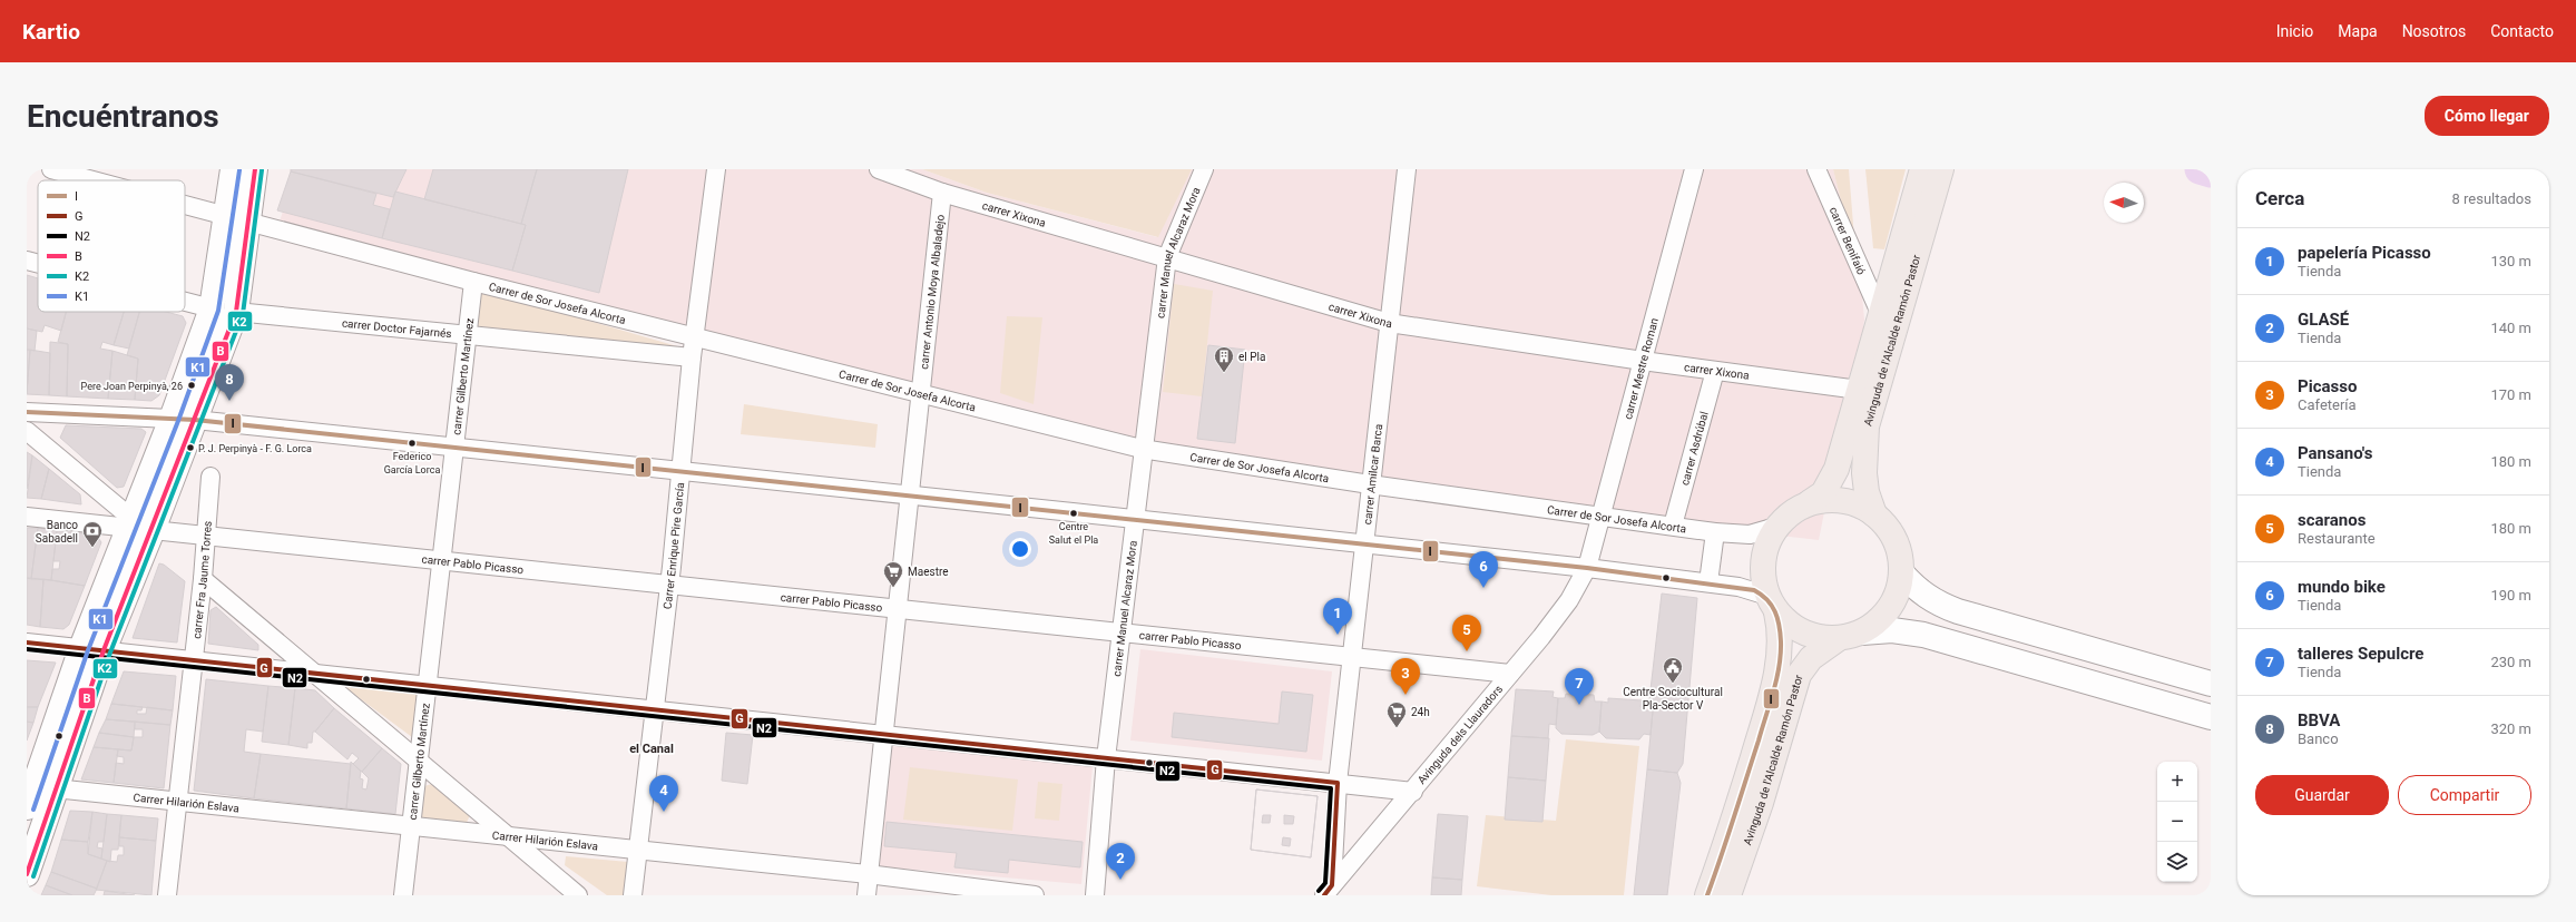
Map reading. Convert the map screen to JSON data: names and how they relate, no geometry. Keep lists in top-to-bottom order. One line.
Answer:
{"streets":{"main road":["Avinguda de l'Alcalde Ramón Pastor"],"street":["carrer Xixona","carrer Benifaió","carrer Manuel Alcaraz Mora","carrer Antonio Moya Albaladejo","Carrer de Sor Josefa Alcorta","carrer Doctor Fajarnés","carrer Mestre Roman","carrer Gilberto Martínez","carrer Asdrúbal","carrer Amílcar Barca","Carrer Enrique Pire García","carrer Pablo Picasso","carrer Fra Jaume Torres","Avinguda dels Llauradors","Carrer Hilarión Eslava"]},"crossings":[["carrer Xixona","carrer Manuel Alcaraz Mora"],["carrer Xixona","carrer Antonio Moya Albaladejo"],["carrer Xixona","Avinguda de l'Alcalde Ramón Pastor"],["carrer Xixona","carrer Mestre Roman"],["carrer Xixona","carrer Asdrúbal"],["carrer Xixona","carrer Amílcar Barca"],["carrer Benifaió","Avinguda de l'Alcalde Ramón Pastor"],["carrer Manuel Alcaraz Mora","Carrer de Sor Josefa Alcorta"],["carrer Manuel Alcaraz Mora","carrer Pablo Picasso"],["carrer Antonio Moya Albaladejo","Carrer de Sor Josefa Alcorta"],["carrer Antonio Moya Albaladejo","carrer Pablo Picasso"],["carrer Antonio Moya Albaladejo","Carrer Hilarión Eslava"],["Carrer de Sor Josefa Alcorta","Avinguda de l'Alcalde Ramón Pastor"],["Carrer de Sor Josefa Alcorta","carrer Mestre Roman"],["Carrer de Sor Josefa Alcorta","carrer Gilberto Martínez"],["Carrer de Sor Josefa Alcorta","carrer Asdrúbal"],["Carrer de Sor Josefa Alcorta","carrer Amílcar Barca"],["Carrer de Sor Josefa Alcorta","Carrer Enrique Pire García"],["carrer Doctor Fajarnés","carrer Gilberto Martínez"],["carrer Doctor Fajarnés","Carrer Enrique Pire García"],["carrer Mestre Roman","Avinguda dels Llauradors"],["carrer Gilberto Martínez","carrer Pablo Picasso"],["carrer Gilberto Martínez","Carrer Hilarión Eslava"],["carrer Amílcar Barca","carrer Pablo Picasso"],["carrer Amílcar Barca","Avinguda dels Llauradors"],["Carrer Enrique Pire García","carrer Pablo Picasso"],["Carrer Enrique Pire García","Carrer Hilarión Eslava"],["carrer Pablo Picasso","carrer Fra Jaume Torres"],["carrer Pablo Picasso","Avinguda dels Llauradors"],["carrer Fra Jaume Torres","Carrer Hilarión Eslava"]],"districts":["el Canal"],"places":{"building":["el Pla"],"other":["Pere Joan Perpinyà, 26","Federico García Lorca","P. J. Perpinyà - F. G. Lorca","Centre Salut el Pla"],"bank":["Banco Sabadell"],"supermarket":["Maestre","24h"],"public building":["Centre Sociocultural Pla-Sector V"]},"lines":["transit line B","transit line K2","transit line K1","transit line I","transit line G","transit line N2"],"legend":["I","G","N2","B","K2","K1"],"north":"left","page":{"header":"Kartio","nav":["Inicio","Mapa","Nosotros","Contacto"],"buttons":["Cómo llegar",["Guardar","Compartir"]],"title":"Encuéntranos","heading":["Cerca","8 resultados"],"list":[{"mark":"1","name":"papelería Picasso","note":"Tienda","value":"130 m"},{"mark":"2","name":"GLASÉ","note":"Tienda","value":"140 m"},{"mark":"3","name":"Picasso","note":"Cafetería","value":"170 m"},{"mark":"4","name":"Pansano's","note":"Tienda","value":"180 m"},{"mark":"5","name":"scaranos","note":"Restaurante","value":"180 m"},{"mark":"6","name":"mundo bike","note":"Tienda","value":"190 m"},{"mark":"7","name":"talleres Sepulcre","note":"Tienda","value":"230 m"},{"mark":"8","name":"BBVA","note":"Banco","value":"320 m"}],"pins":["8","6","1","5","3","7","4","2"],"map_buttons":["+","−"]}}
